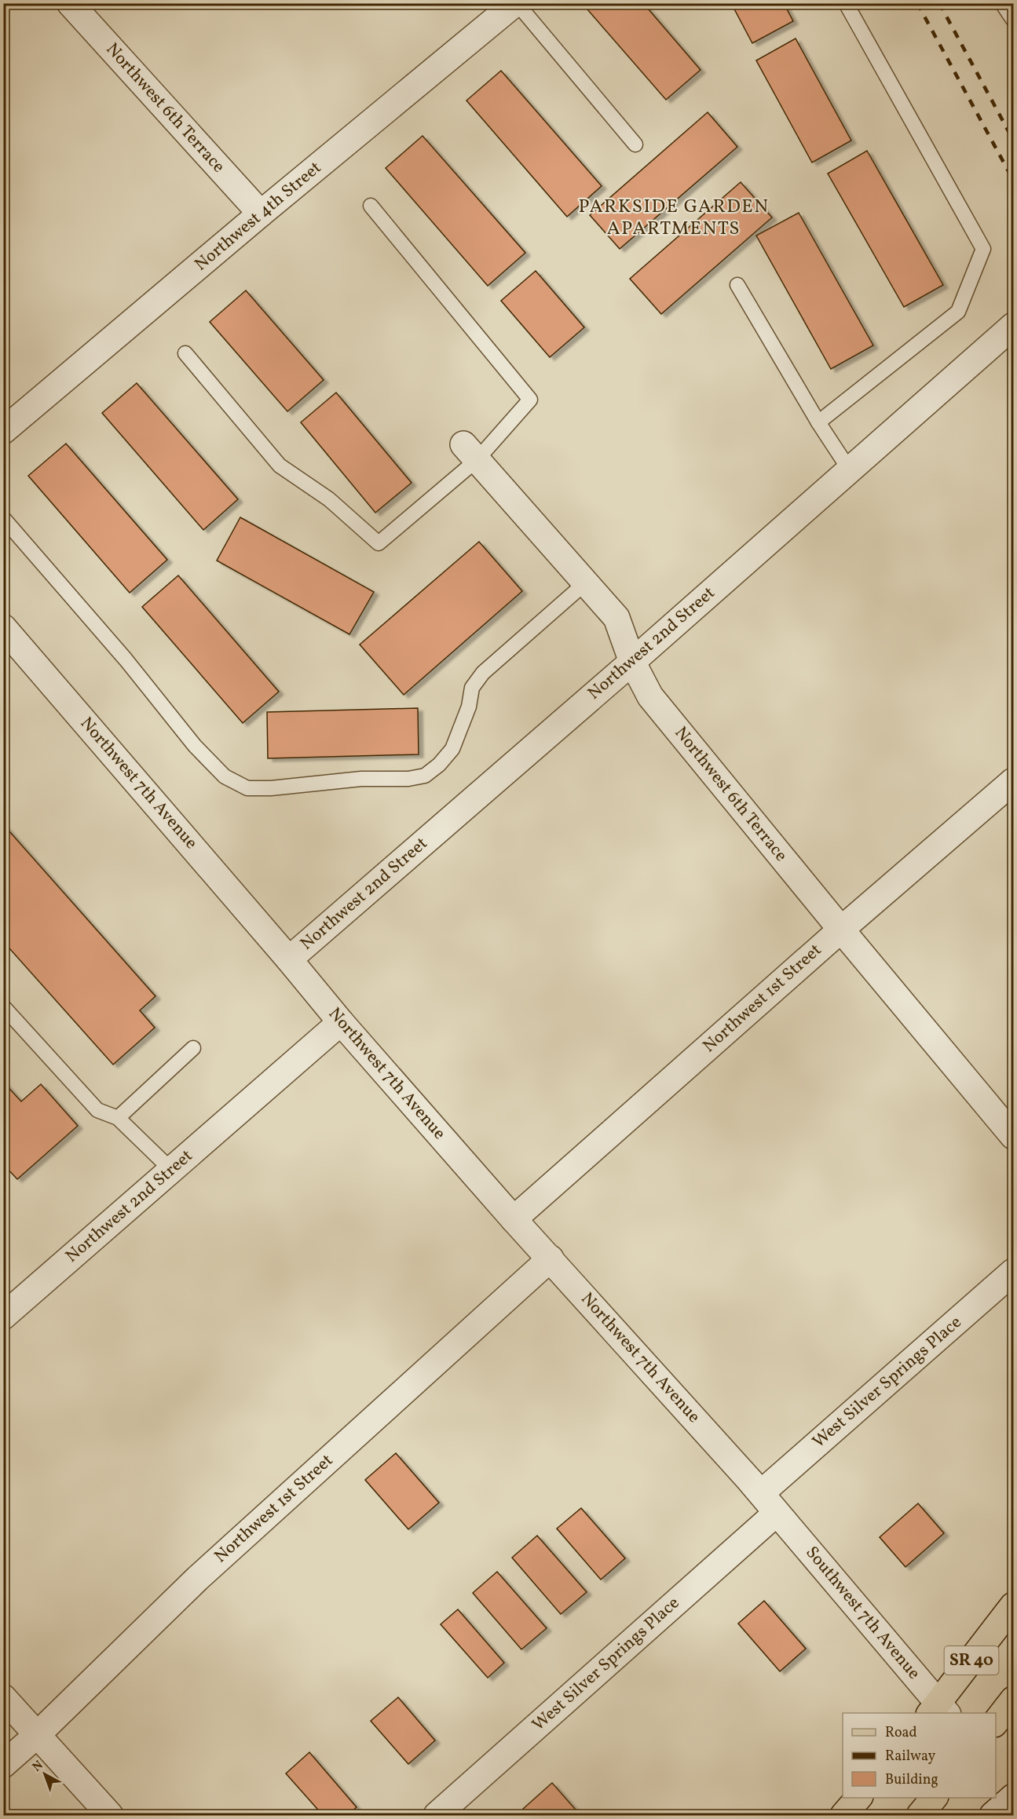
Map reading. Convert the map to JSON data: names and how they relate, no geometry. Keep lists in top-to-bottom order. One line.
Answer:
{"streets":{"main road":["SR 40"],"street":["Northwest 6th Terrace","Northwest 4th Street","Northwest 2nd Street","Northwest 7th Avenue","Northwest 1st Street","West Silver Springs Place","Southwest 7th Avenue"]},"crossings":[["Northwest 6th Terrace","Northwest 4th Street"],["Northwest 6th Terrace","Northwest 2nd Street"],["Northwest 6th Terrace","Northwest 1st Street"],["Northwest 2nd Street","Northwest 7th Avenue"],["Northwest 7th Avenue","Northwest 1st Street"],["Northwest 7th Avenue","West Silver Springs Place"],["Northwest 7th Avenue","Southwest 7th Avenue"],["West Silver Springs Place","Southwest 7th Avenue"],["Southwest 7th Avenue","SR 40"]],"districts":["PARKSIDE GARDEN APARTMENTS"],"legend":["Road","Railway","Building"],"north":"top left"}
